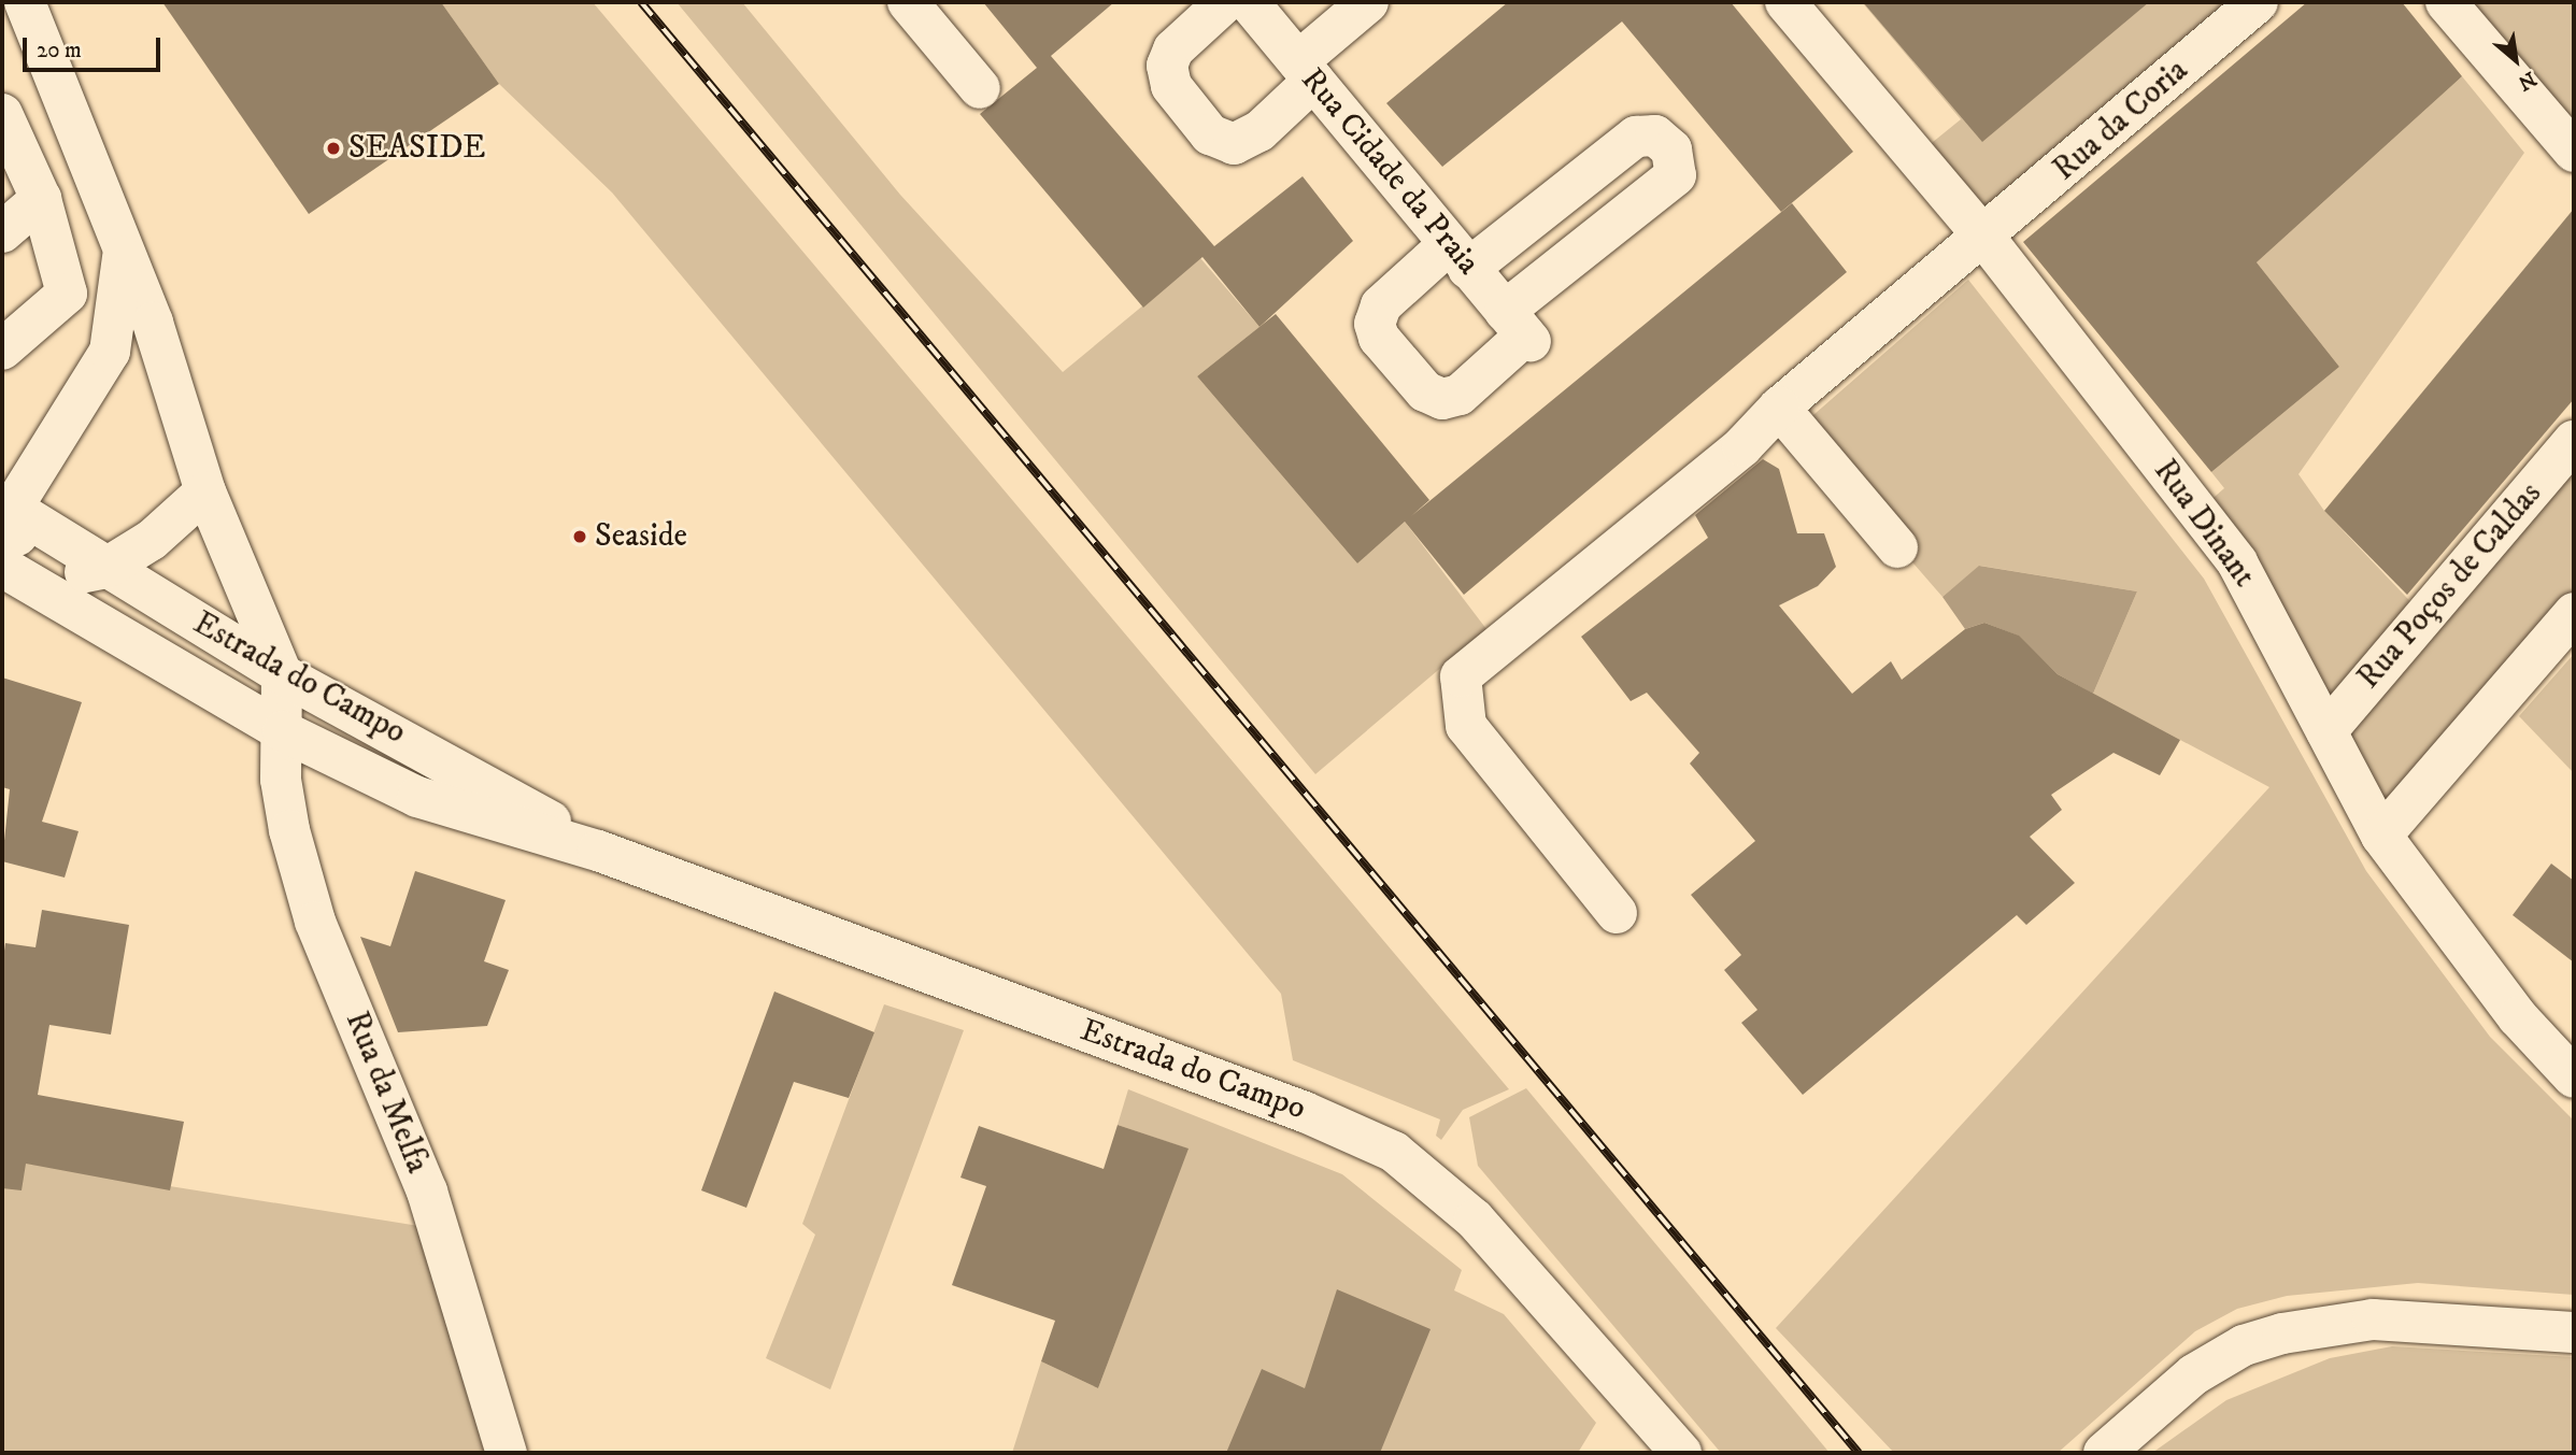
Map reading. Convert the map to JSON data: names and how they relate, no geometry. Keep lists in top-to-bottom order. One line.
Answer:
{"streets":{"street":["Rua da Coria","Rua Cidade da Praia","Rua Dinant","Rua Poços de Caldas","Estrada do Campo","Rua da Melfa"]},"crossings":[["Rua da Coria","Rua Dinant"],["Rua Dinant","Rua Poços de Caldas"],["Estrada do Campo","Rua da Melfa"]],"places":["SEASIDE","Seaside"],"scale_bar":"20 m","north":"bottom right"}
